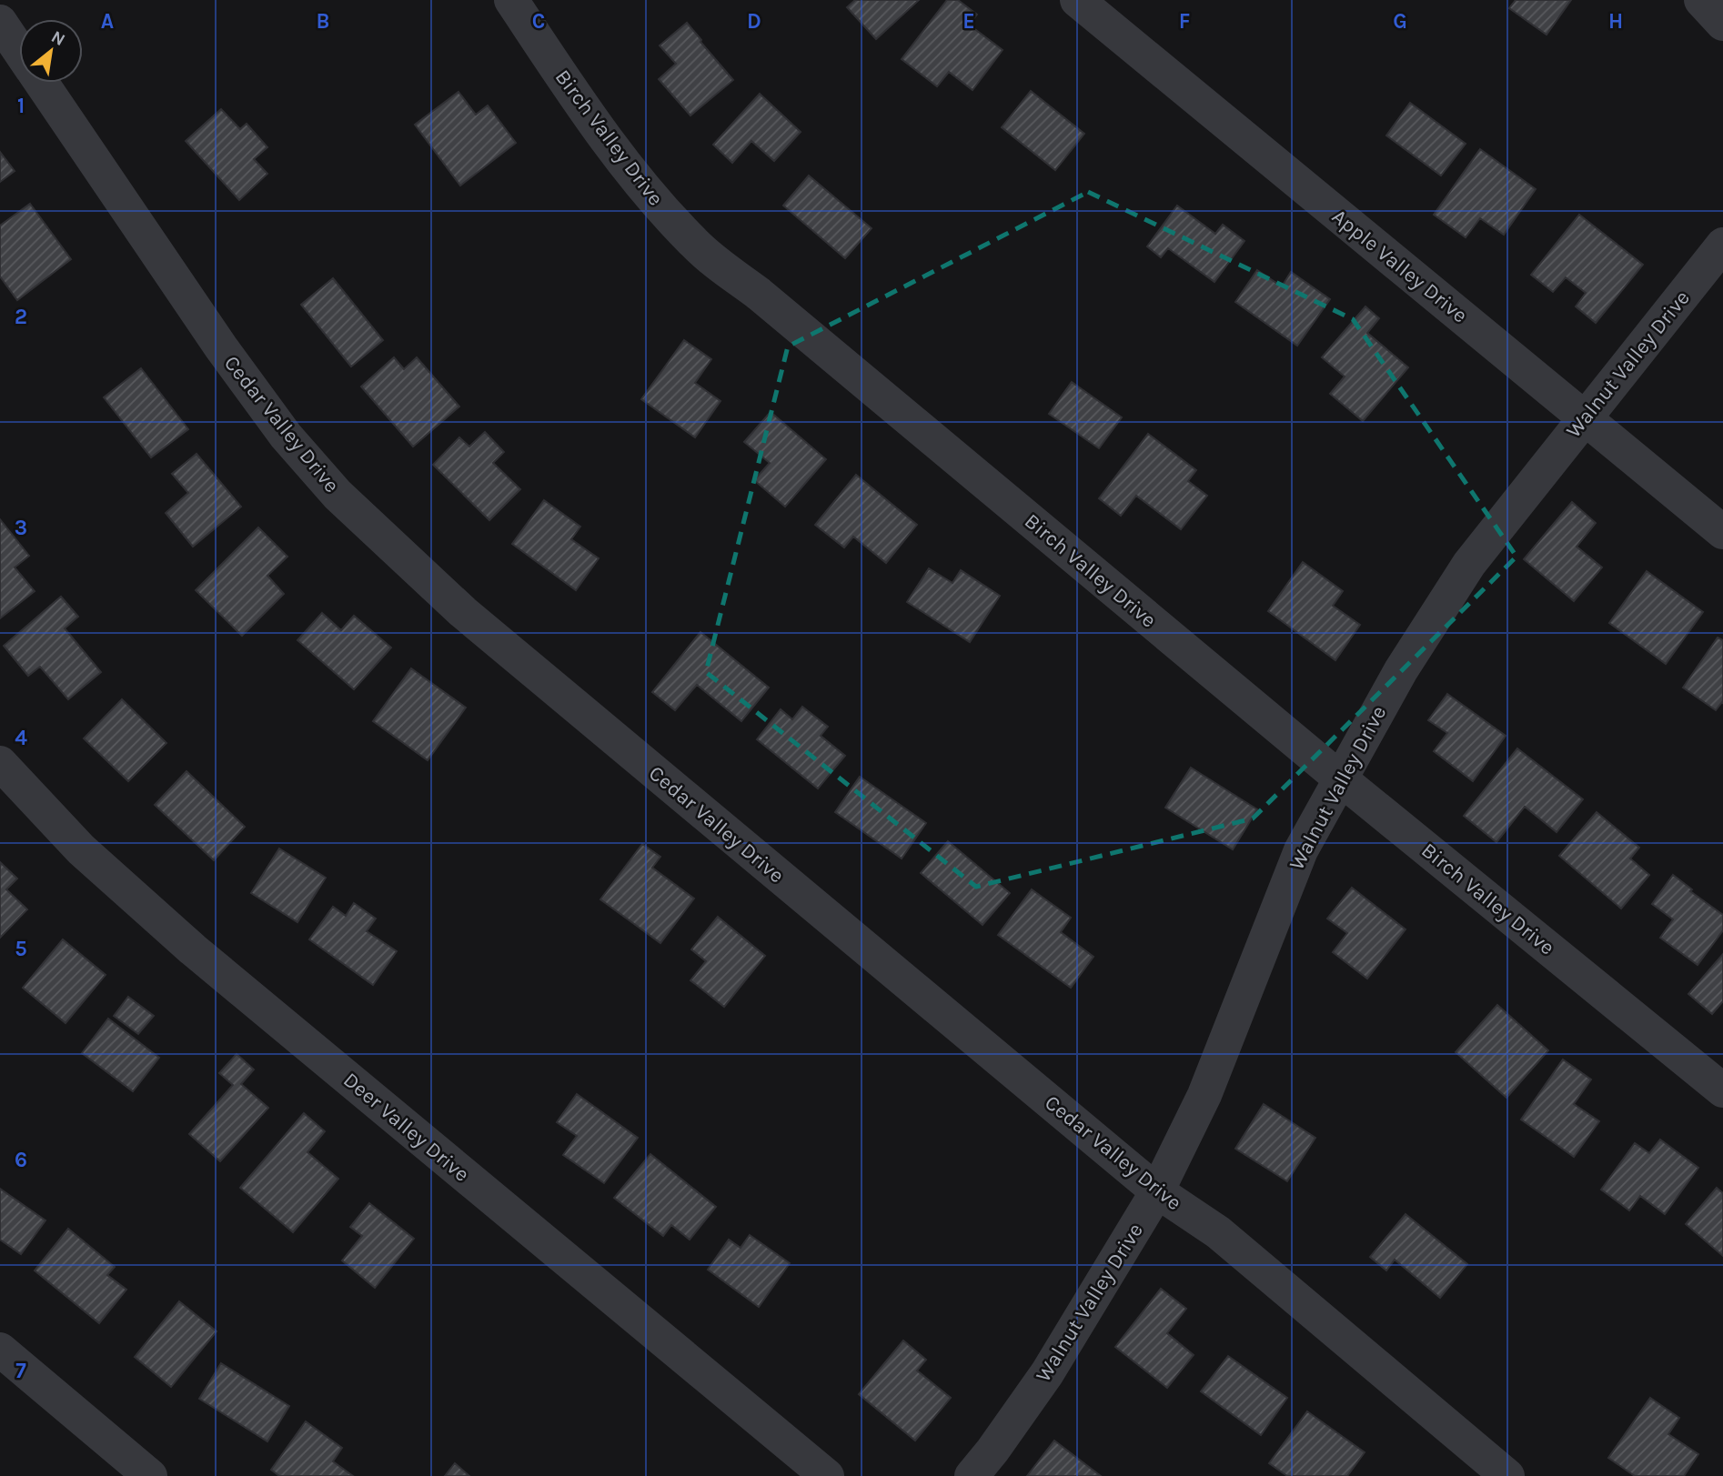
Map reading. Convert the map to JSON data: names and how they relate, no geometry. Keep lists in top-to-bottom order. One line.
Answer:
{"streets":{"street":["Birch Valley Drive","Apple Valley Drive","Walnut Valley Drive","Cedar Valley Drive","Deer Valley Drive"]},"crossings":[["Birch Valley Drive","Walnut Valley Drive"],["Apple Valley Drive","Walnut Valley Drive"],["Walnut Valley Drive","Cedar Valley Drive"]],"north":"top right","grid":{"columns":["A","B","C","D","E","F","G","H"],"rows":["1","2","3","4","5","6","7"]}}
